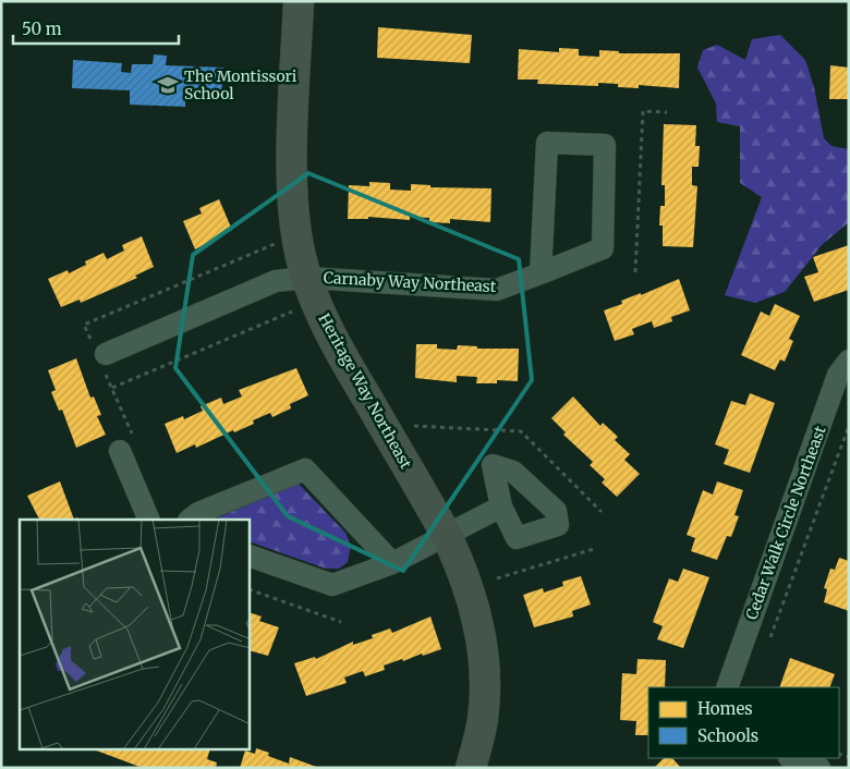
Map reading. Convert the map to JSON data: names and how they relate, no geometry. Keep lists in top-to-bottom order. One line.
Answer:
{"streets":{"street":["Carnaby Way Northeast","Heritage Way Northeast","Cedar Walk Circle Northeast"]},"crossings":[["Carnaby Way Northeast","Heritage Way Northeast"]],"places":{"school or university":["The Montissori School"]},"legend":["Homes","Schools"],"scale_bar":"50 m"}
